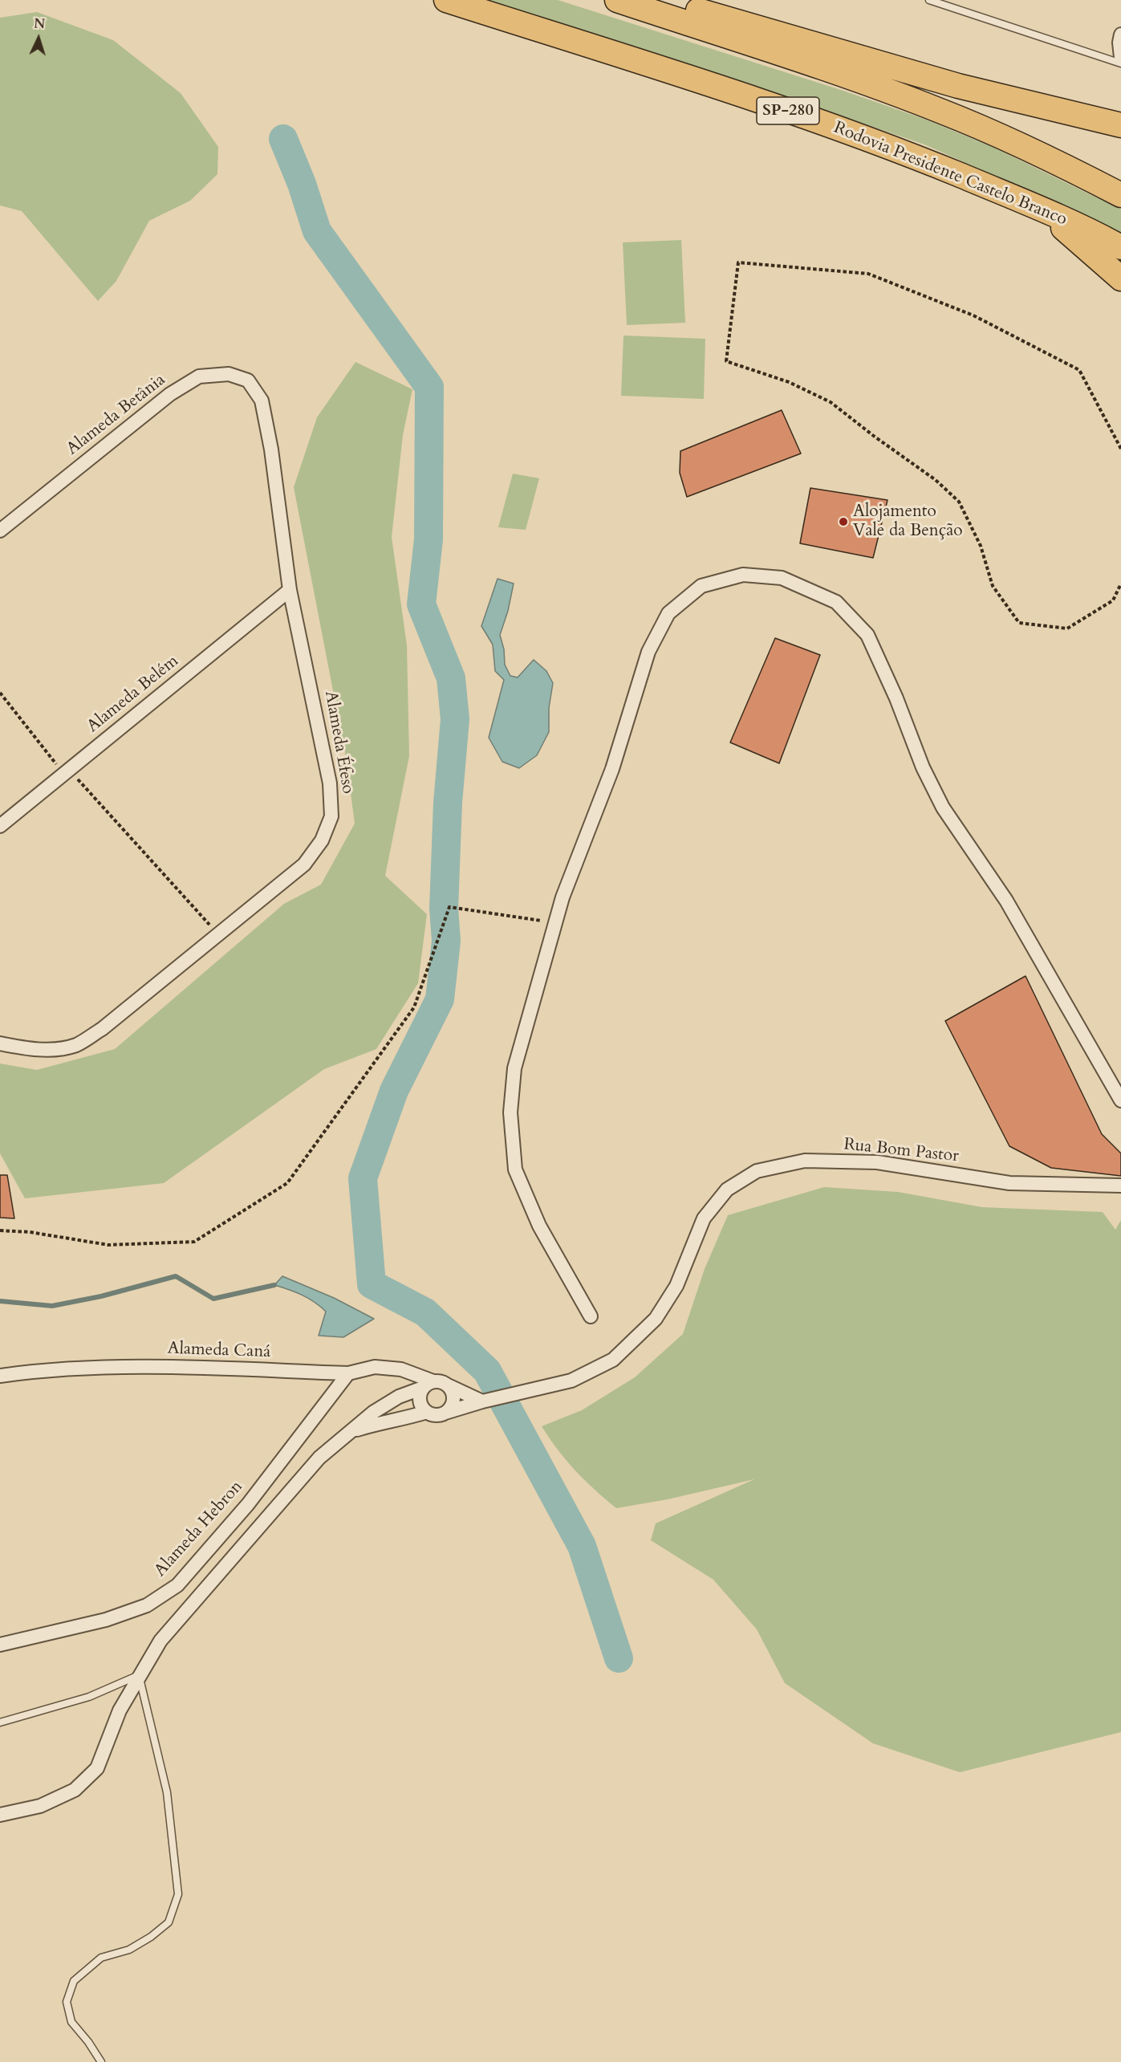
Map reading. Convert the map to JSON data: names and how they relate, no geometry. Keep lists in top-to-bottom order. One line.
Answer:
{"streets":{"highway":["SP-280","Rodovia Presidente Castelo Branco"],"street":["Alameda Betânia","Alameda Belém","Alameda Éfeso","Rua Bom Pastor","Alameda Caná","Alameda Hebron"]},"crossings":[["Alameda Betânia","Alameda Éfeso"],["Alameda Belém","Alameda Éfeso"],["Alameda Caná","Alameda Hebron"]],"places":["Alojamento Vale da Benção"],"north":"top"}
